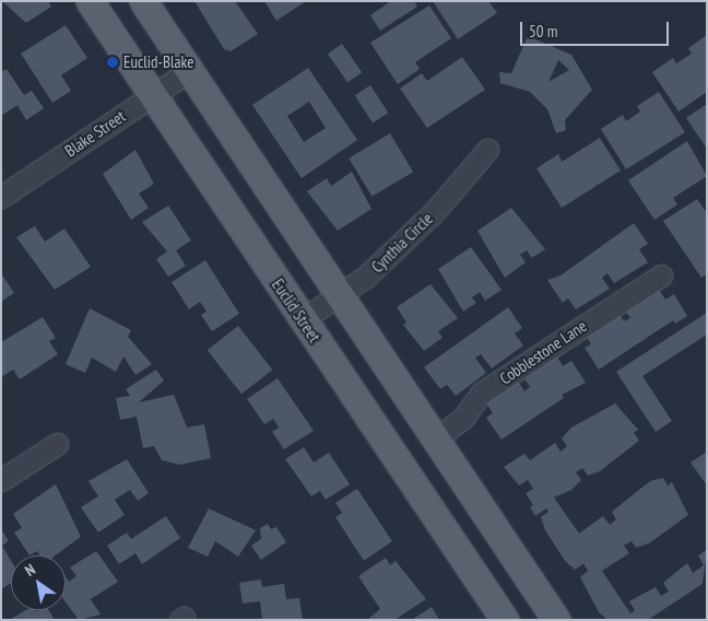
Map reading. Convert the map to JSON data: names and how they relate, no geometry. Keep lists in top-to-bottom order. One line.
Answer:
{"streets":{"main road":["Euclid Street"],"street":["Blake Street","Cynthia Circle","Cobblestone Lane"]},"crossings":[["Blake Street","Euclid Street"],["Cynthia Circle","Euclid Street"]],"places":["Euclid-Blake"],"scale_bar":"50 m","north":"top left"}
